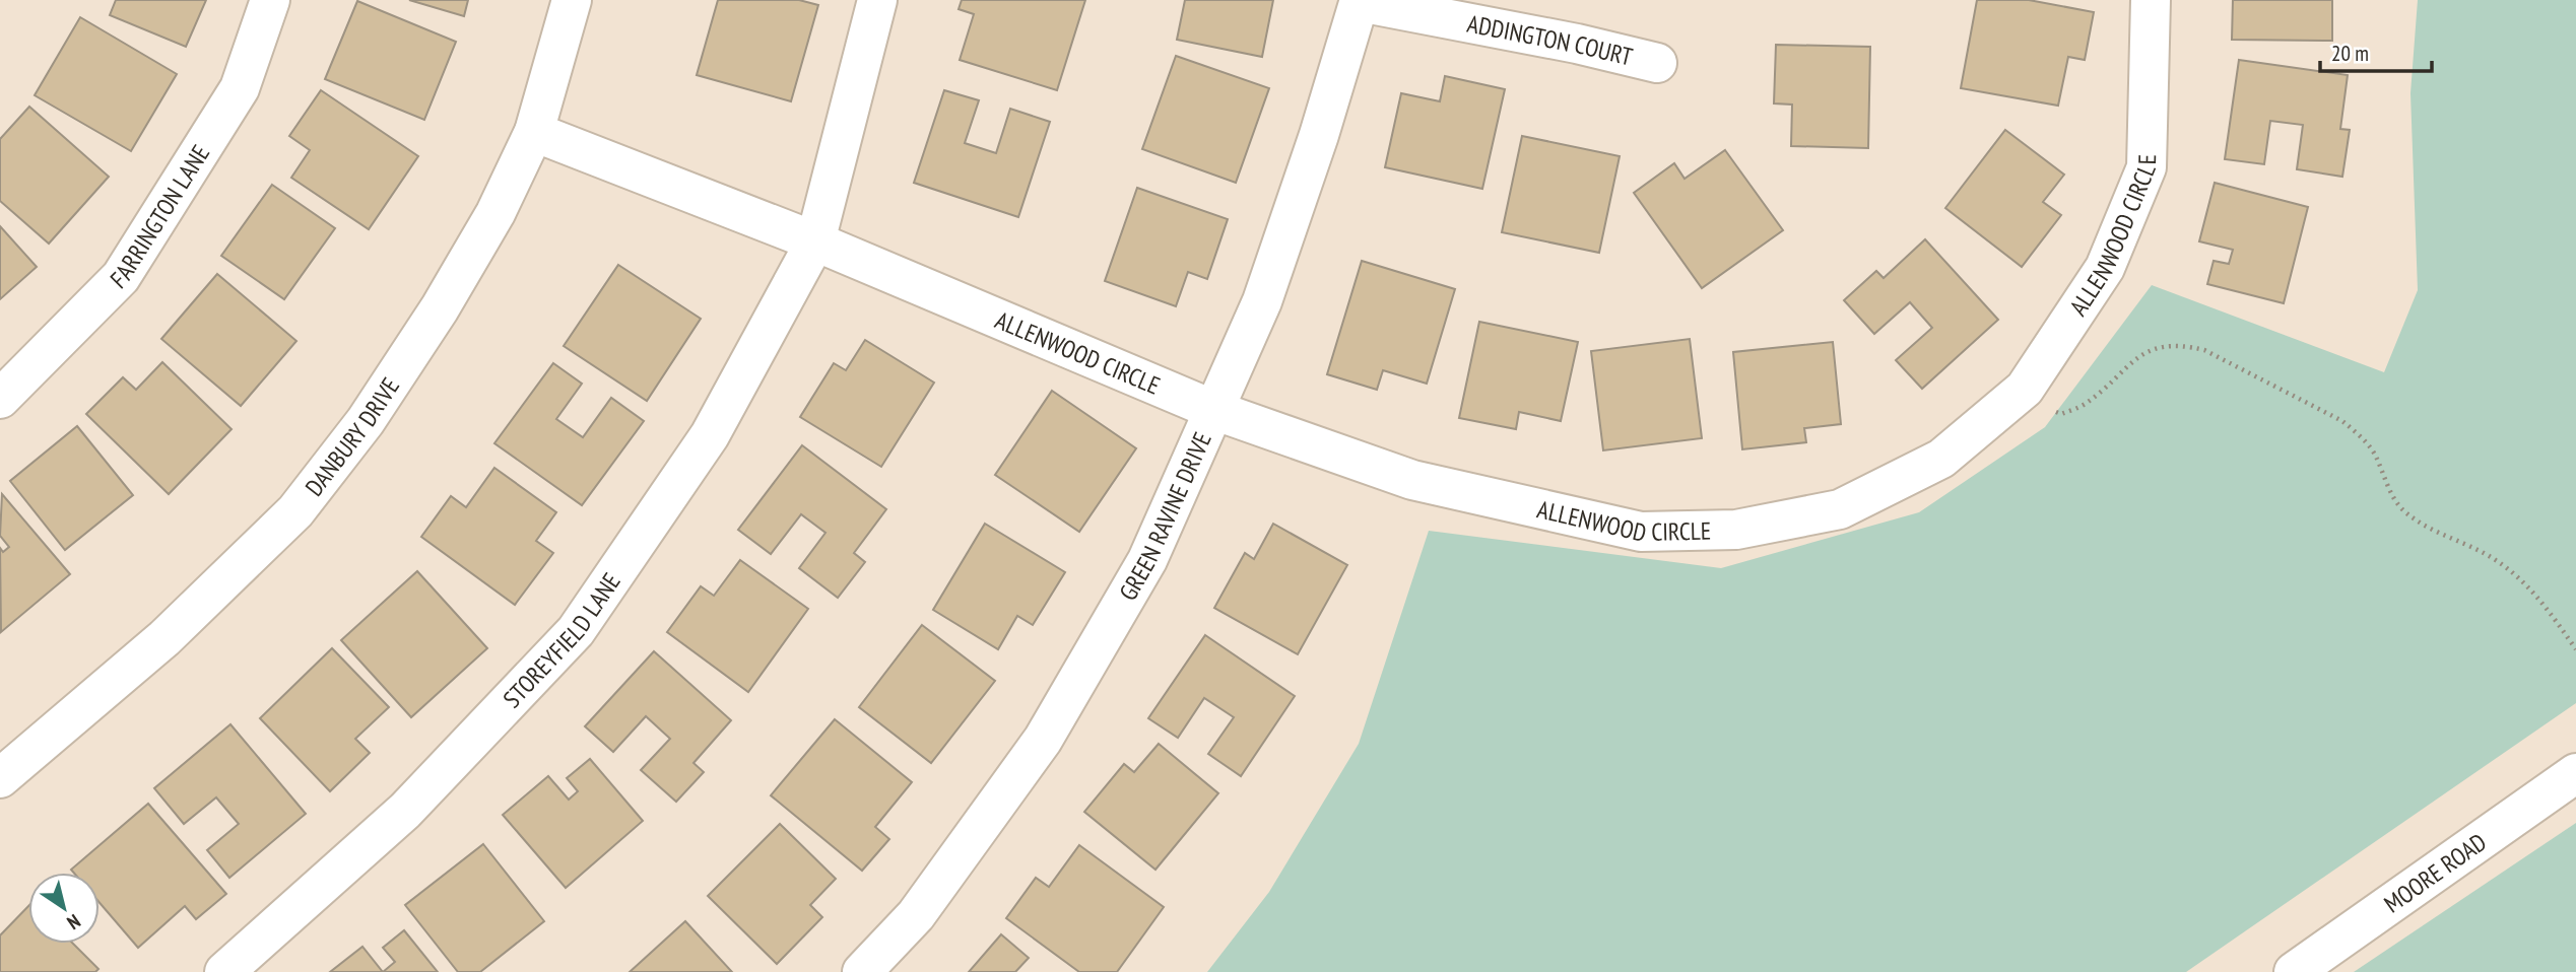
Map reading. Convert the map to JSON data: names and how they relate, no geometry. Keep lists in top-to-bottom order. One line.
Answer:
{"streets":{"street":["ADDINGTON COURT","FARRINGTON LANE","ALLENWOOD CIRCLE","DANBURY DRIVE","GREEN RAVINE DRIVE","STOREYFIELD LANE","MOORE ROAD"]},"crossings":[["ADDINGTON COURT","GREEN RAVINE DRIVE"],["ALLENWOOD CIRCLE","DANBURY DRIVE"],["ALLENWOOD CIRCLE","GREEN RAVINE DRIVE"],["ALLENWOOD CIRCLE","STOREYFIELD LANE"]],"scale_bar":"20 m","north":"bottom right"}
